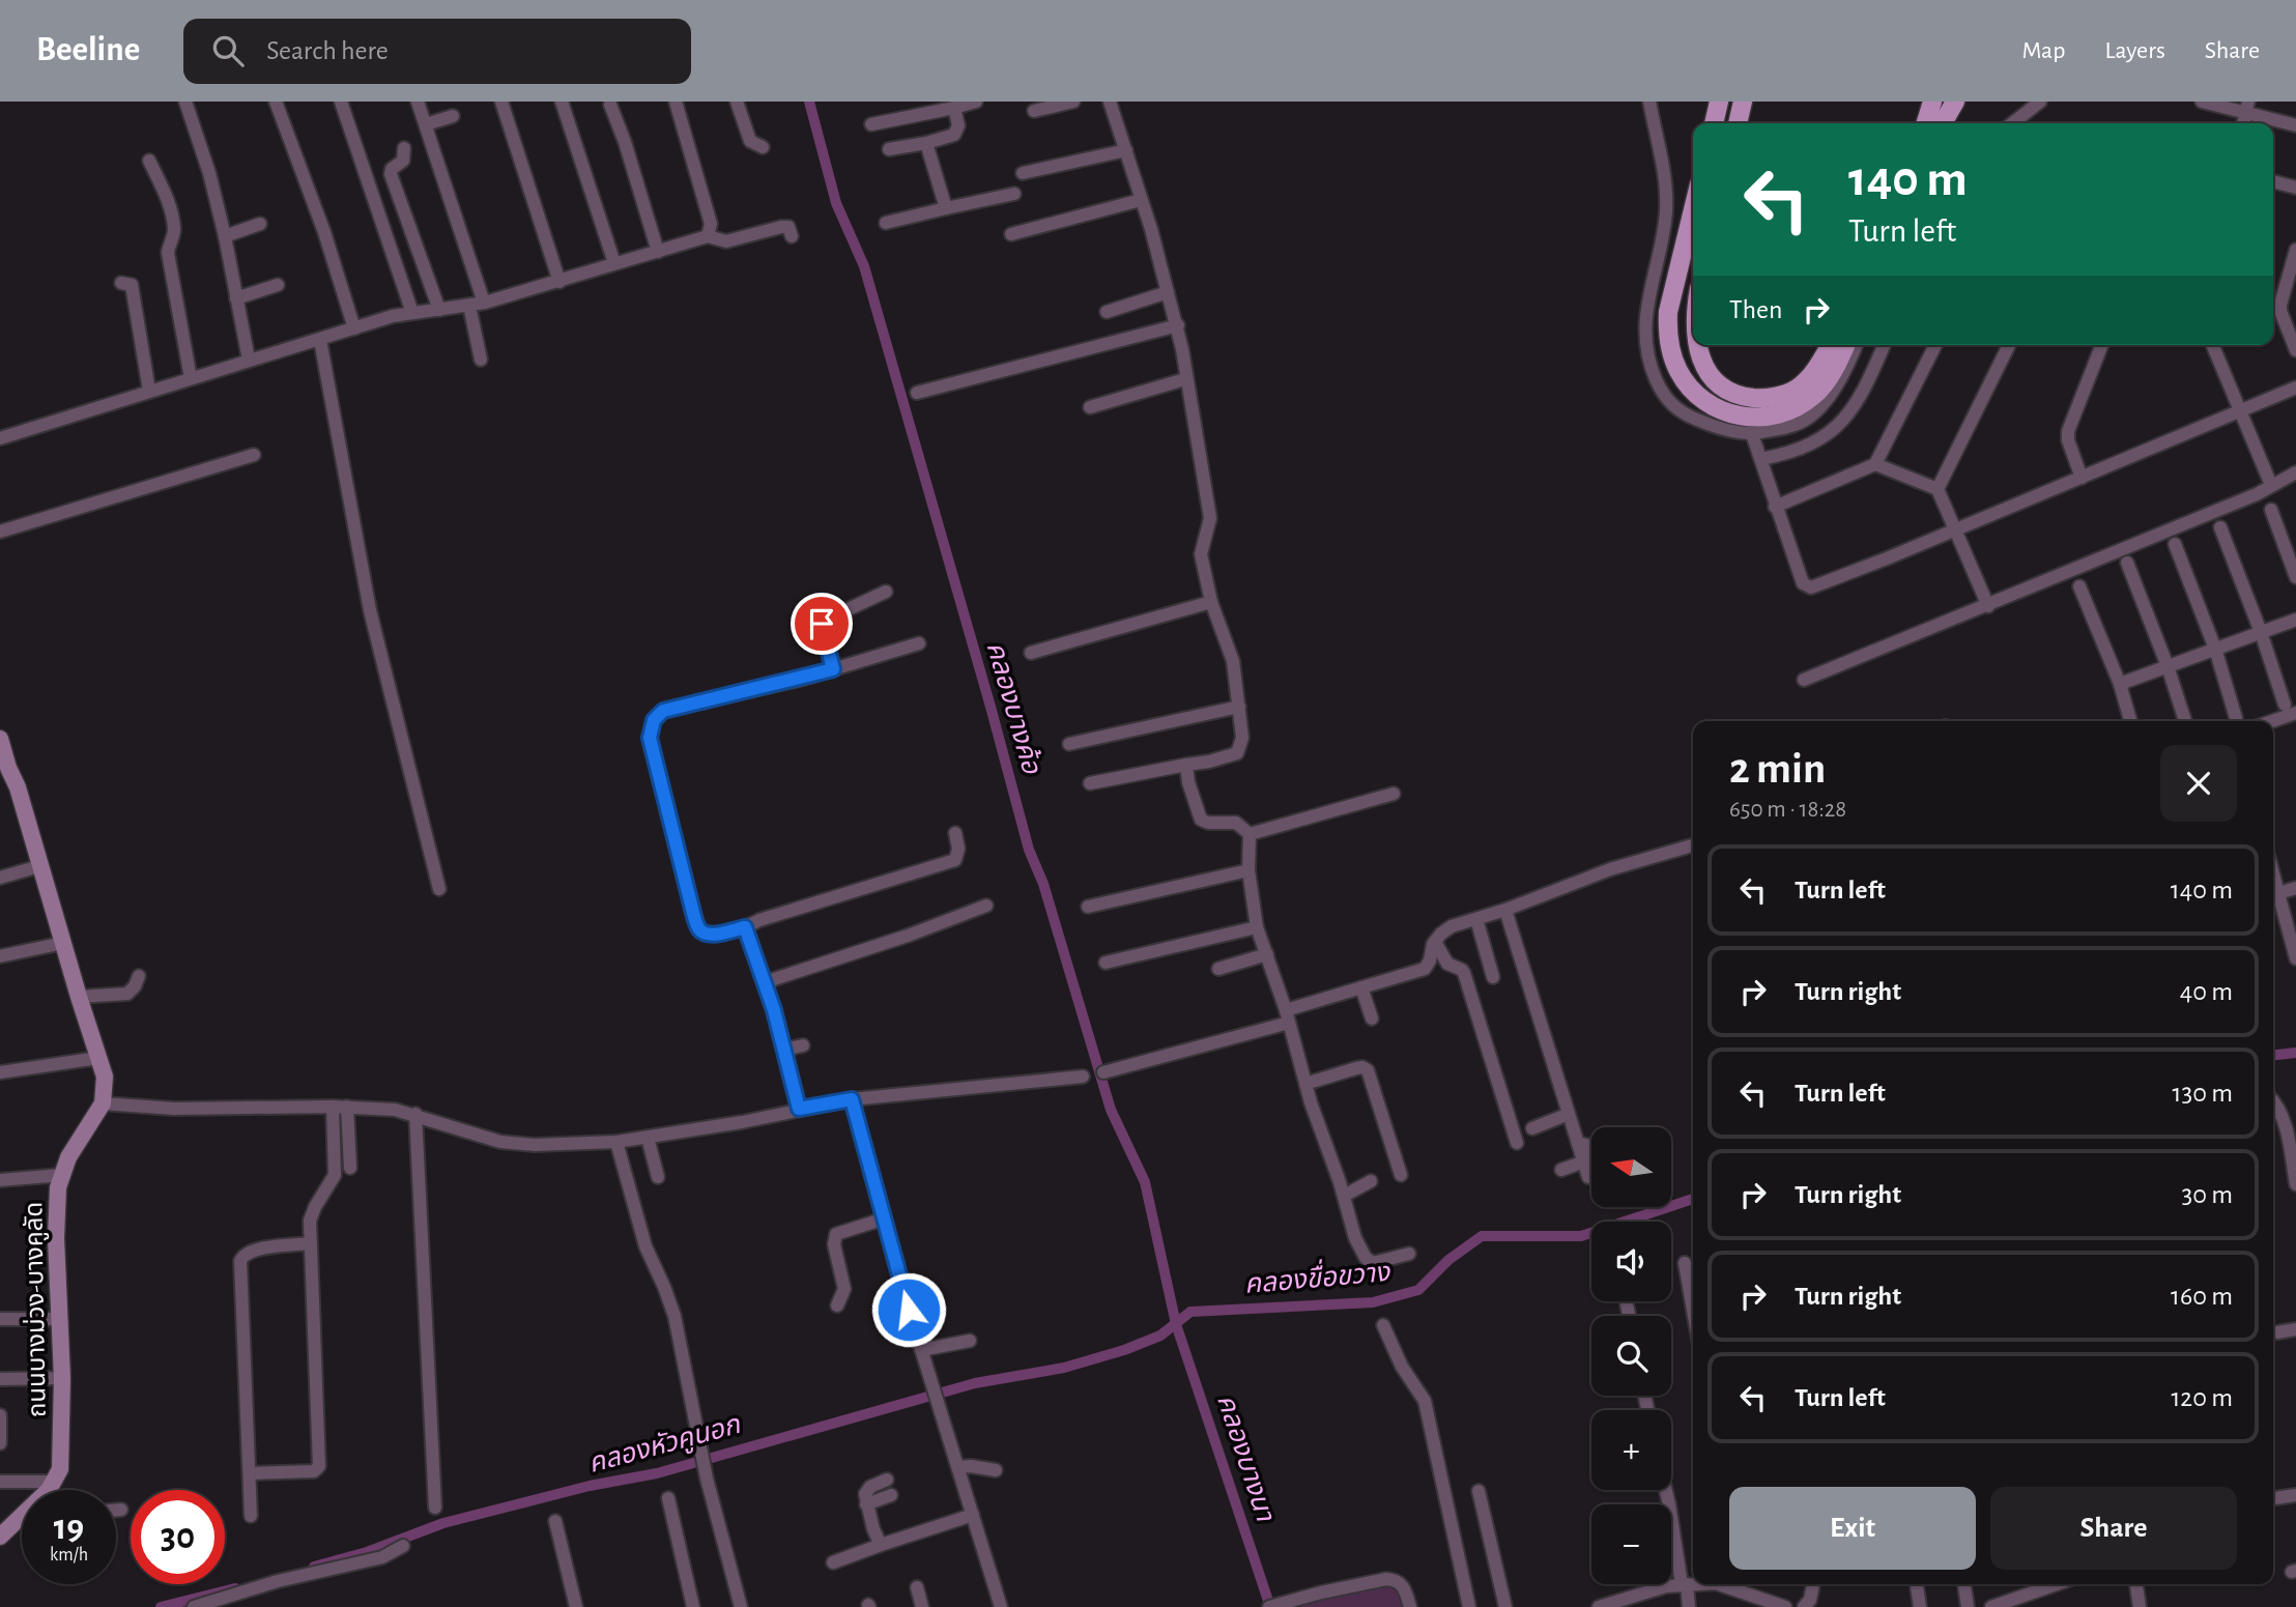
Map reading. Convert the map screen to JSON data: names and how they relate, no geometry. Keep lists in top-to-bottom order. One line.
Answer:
{"streets":{"street":["ถนนบางม่วง-บางคูลัด"]},"water":["คลองบางค้อ","คลองขื่อขวาง","คลองหัวคูนอก","คลองบางนา"],"north":"left","page":{"header":"Beeline","search":"Search here","nav":["Map","Layers","Share"],"turn":["140 m","Turn left"],"then":"Then","heading":["2 min","650 m · 18:28"],"list":[{"name":"Turn left","value":"140 m"},{"name":"Turn right","value":"40 m"},{"name":"Turn left","value":"130 m"},{"name":"Turn right","value":"30 m"},{"name":"Turn right","value":"160 m"},{"name":"Turn left","value":"120 m"}],"map_buttons":["+","−"],"buttons":["Exit","Share"],"speed":"19 km/h","limit":"30"}}
